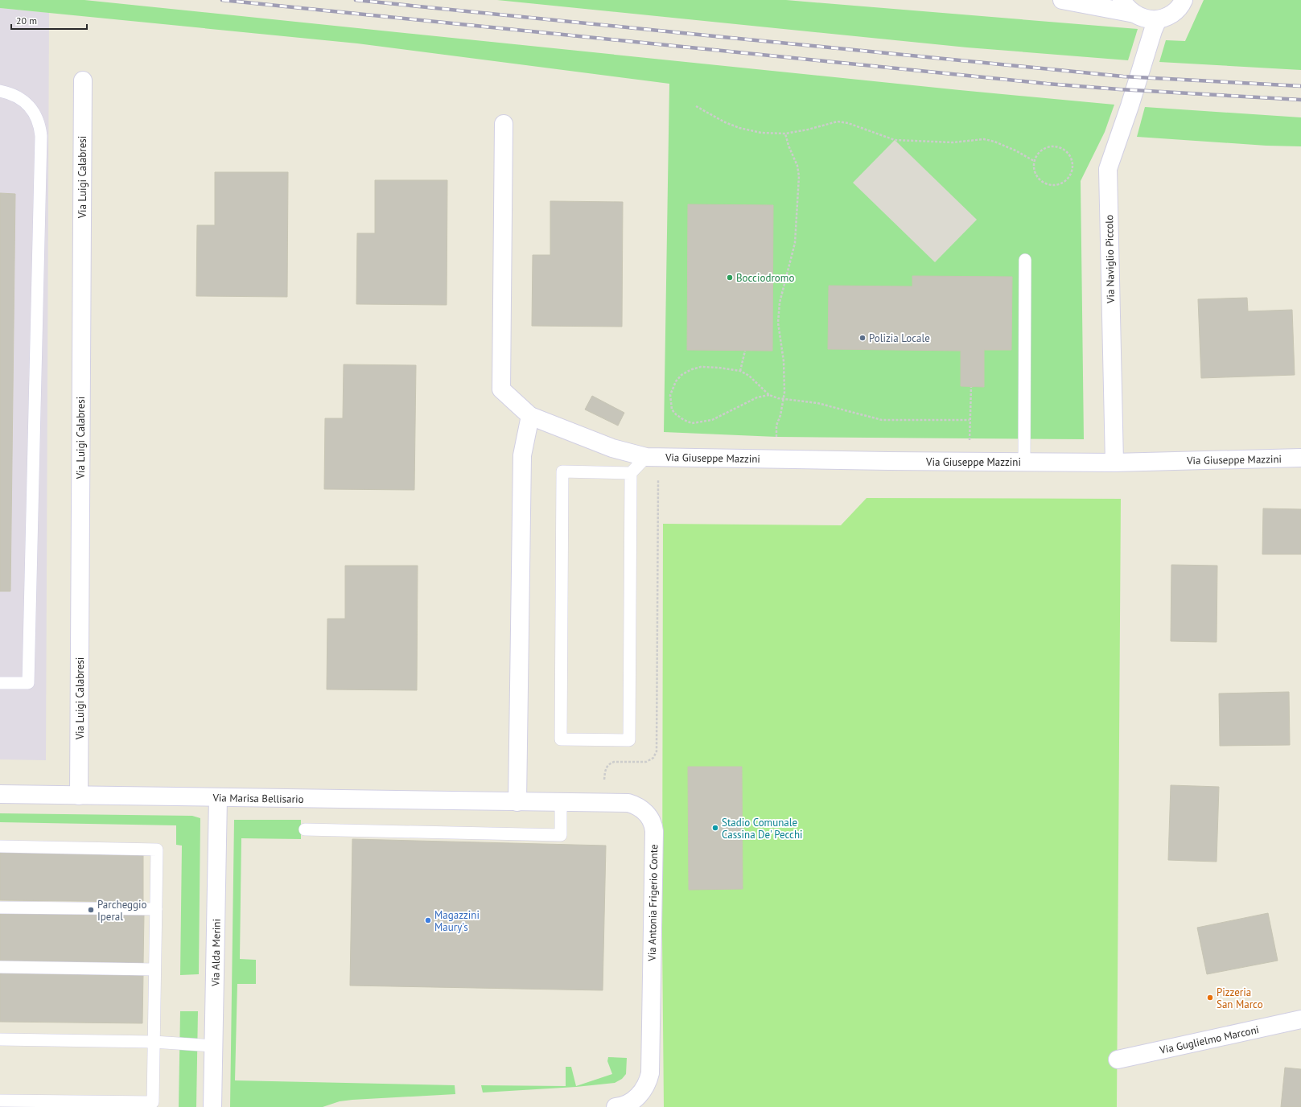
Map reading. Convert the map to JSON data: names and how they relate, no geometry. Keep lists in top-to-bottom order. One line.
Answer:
{"streets":{"street":["Via Luigi Calabresi","Via Naviglio Piccolo","Via Giuseppe Mazzini","Via Marisa Bellisario","Via Antonia Frigerio Conte","Via Alda Merini","Via Guglielmo Marconi"]},"crossings":[["Via Luigi Calabresi","Via Marisa Bellisario"],["Via Naviglio Piccolo","Via Giuseppe Mazzini"],["Via Marisa Bellisario","Via Antonia Frigerio Conte"],["Via Marisa Bellisario","Via Alda Merini"]],"places":["Bocciodromo","Polizia Locale","Stadio Comunale Cassina De' Pecchi","Parcheggio Iperal","Magazzini Maury's","Pizzeria San Marco"],"scale_bar":"20 m"}
